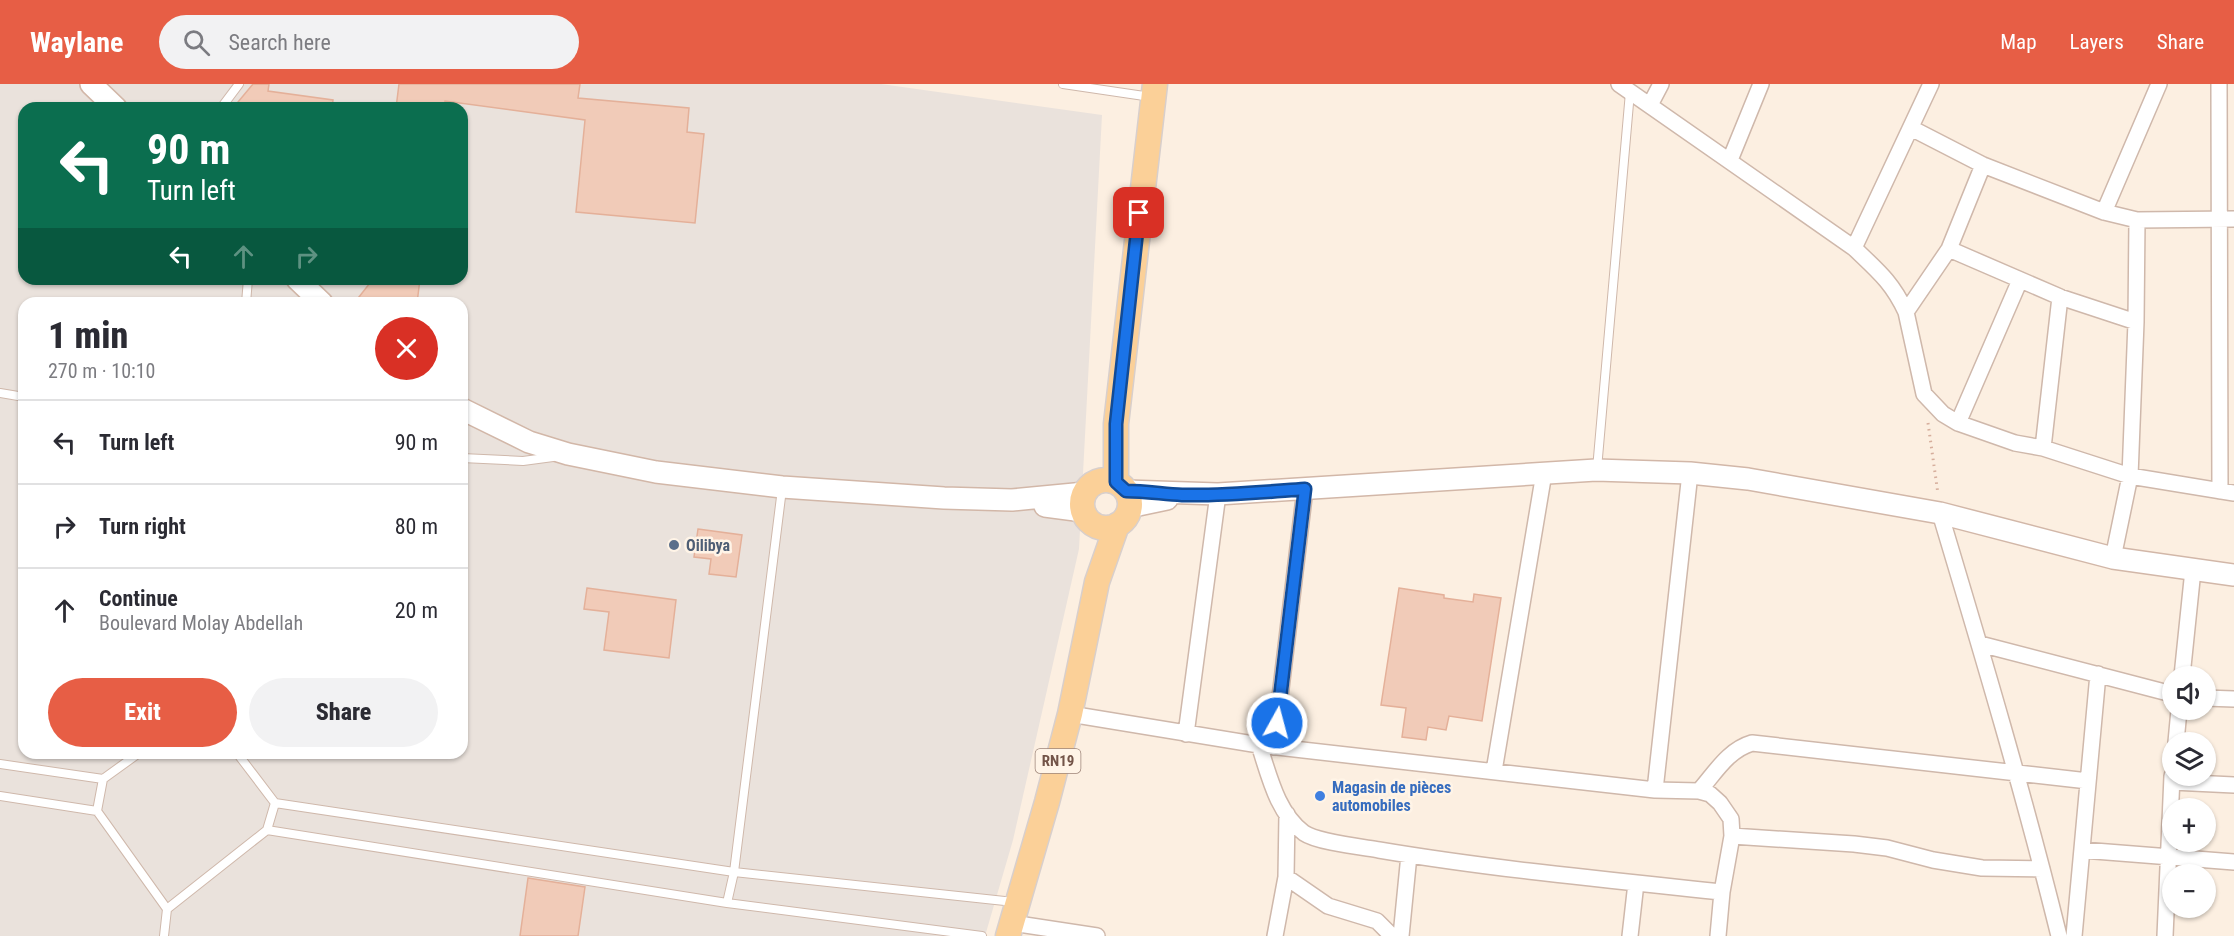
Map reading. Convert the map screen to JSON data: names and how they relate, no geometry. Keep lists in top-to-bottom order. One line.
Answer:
{"streets":{"main road":["RN19"]},"places":["Oilibya","Magasin de pièces automobiles"],"page":{"header":"Waylane","search":"Search here","nav":["Map","Layers","Share"],"turn":["90 m","Turn left"],"heading":["1 min","270 m · 10:10"],"list":[{"name":"Turn left","value":"90 m"},{"name":"Turn right","value":"80 m"},{"name":"Continue","note":"Boulevard Molay Abdellah","value":"20 m"}],"map_buttons":["+","−"],"buttons":["Exit","Share"]}}
